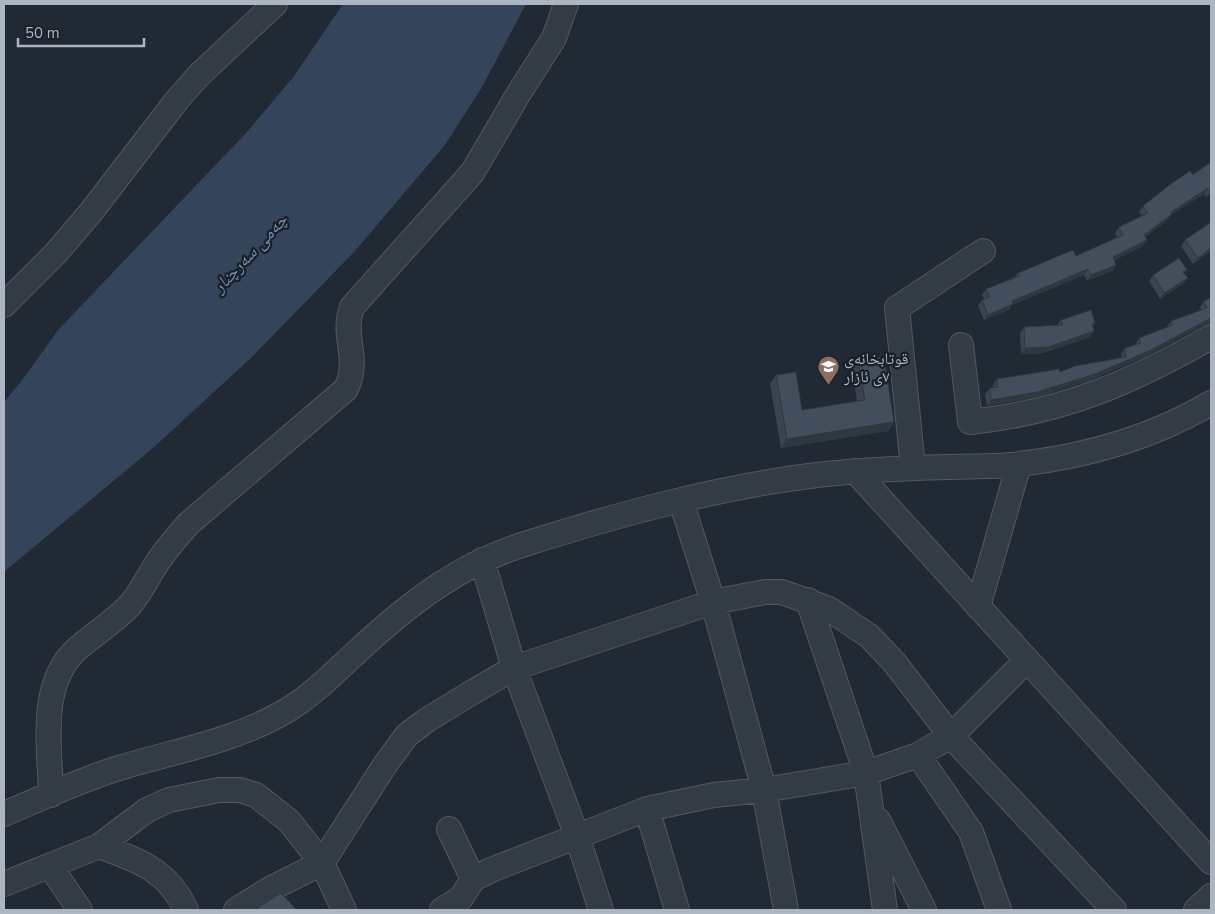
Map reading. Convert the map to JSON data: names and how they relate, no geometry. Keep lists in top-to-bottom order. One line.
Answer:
{"water":["چەمی سەرچنار"],"places":{"school or university":["قوتابخانەی ٧ی ئازار"]},"scale_bar":"50 m"}
